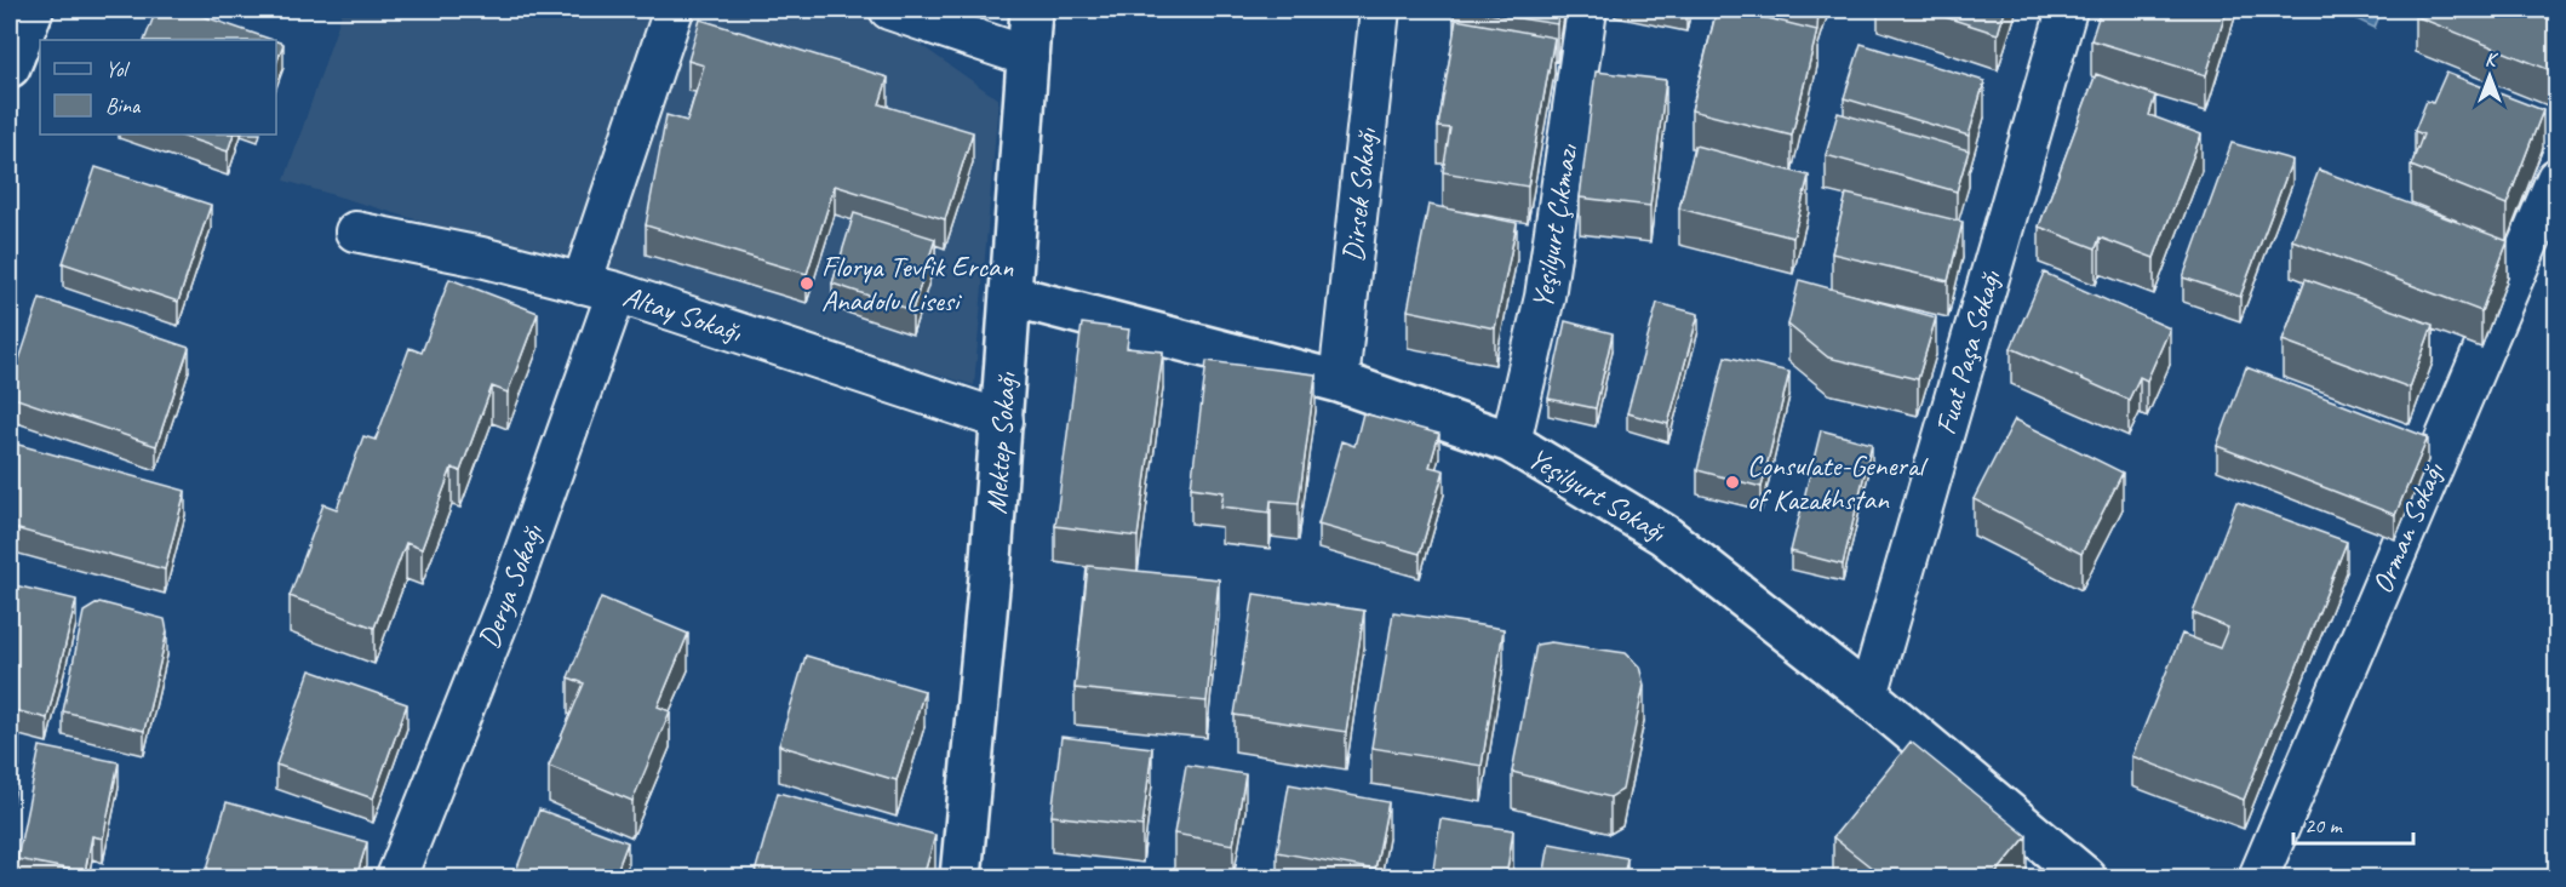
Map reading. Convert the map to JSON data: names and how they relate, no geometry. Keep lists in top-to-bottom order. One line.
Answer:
{"streets":{"main road":["Mektep Sokağı","Yeşilyurt Sokağı"],"street":["Dirsek Sokağı","Yeşilyurt Çıkmazı","Altay Sokağı","Fuat Paşa Sokağı","Orman Sokağı","Derya Sokağı"]},"crossings":[["Dirsek Sokağı","Yeşilyurt Sokağı"],["Yeşilyurt Çıkmazı","Yeşilyurt Sokağı"],["Altay Sokağı","Mektep Sokağı"],["Altay Sokağı","Derya Sokağı"],["Fuat Paşa Sokağı","Yeşilyurt Sokağı"],["Mektep Sokağı","Yeşilyurt Sokağı"]],"places":["Florya Tevfik Ercan Anadolu Lisesi","Consulate-General of Kazakhstan"],"legend":["Yol","Bina"],"scale_bar":"20 m","north":"top"}
